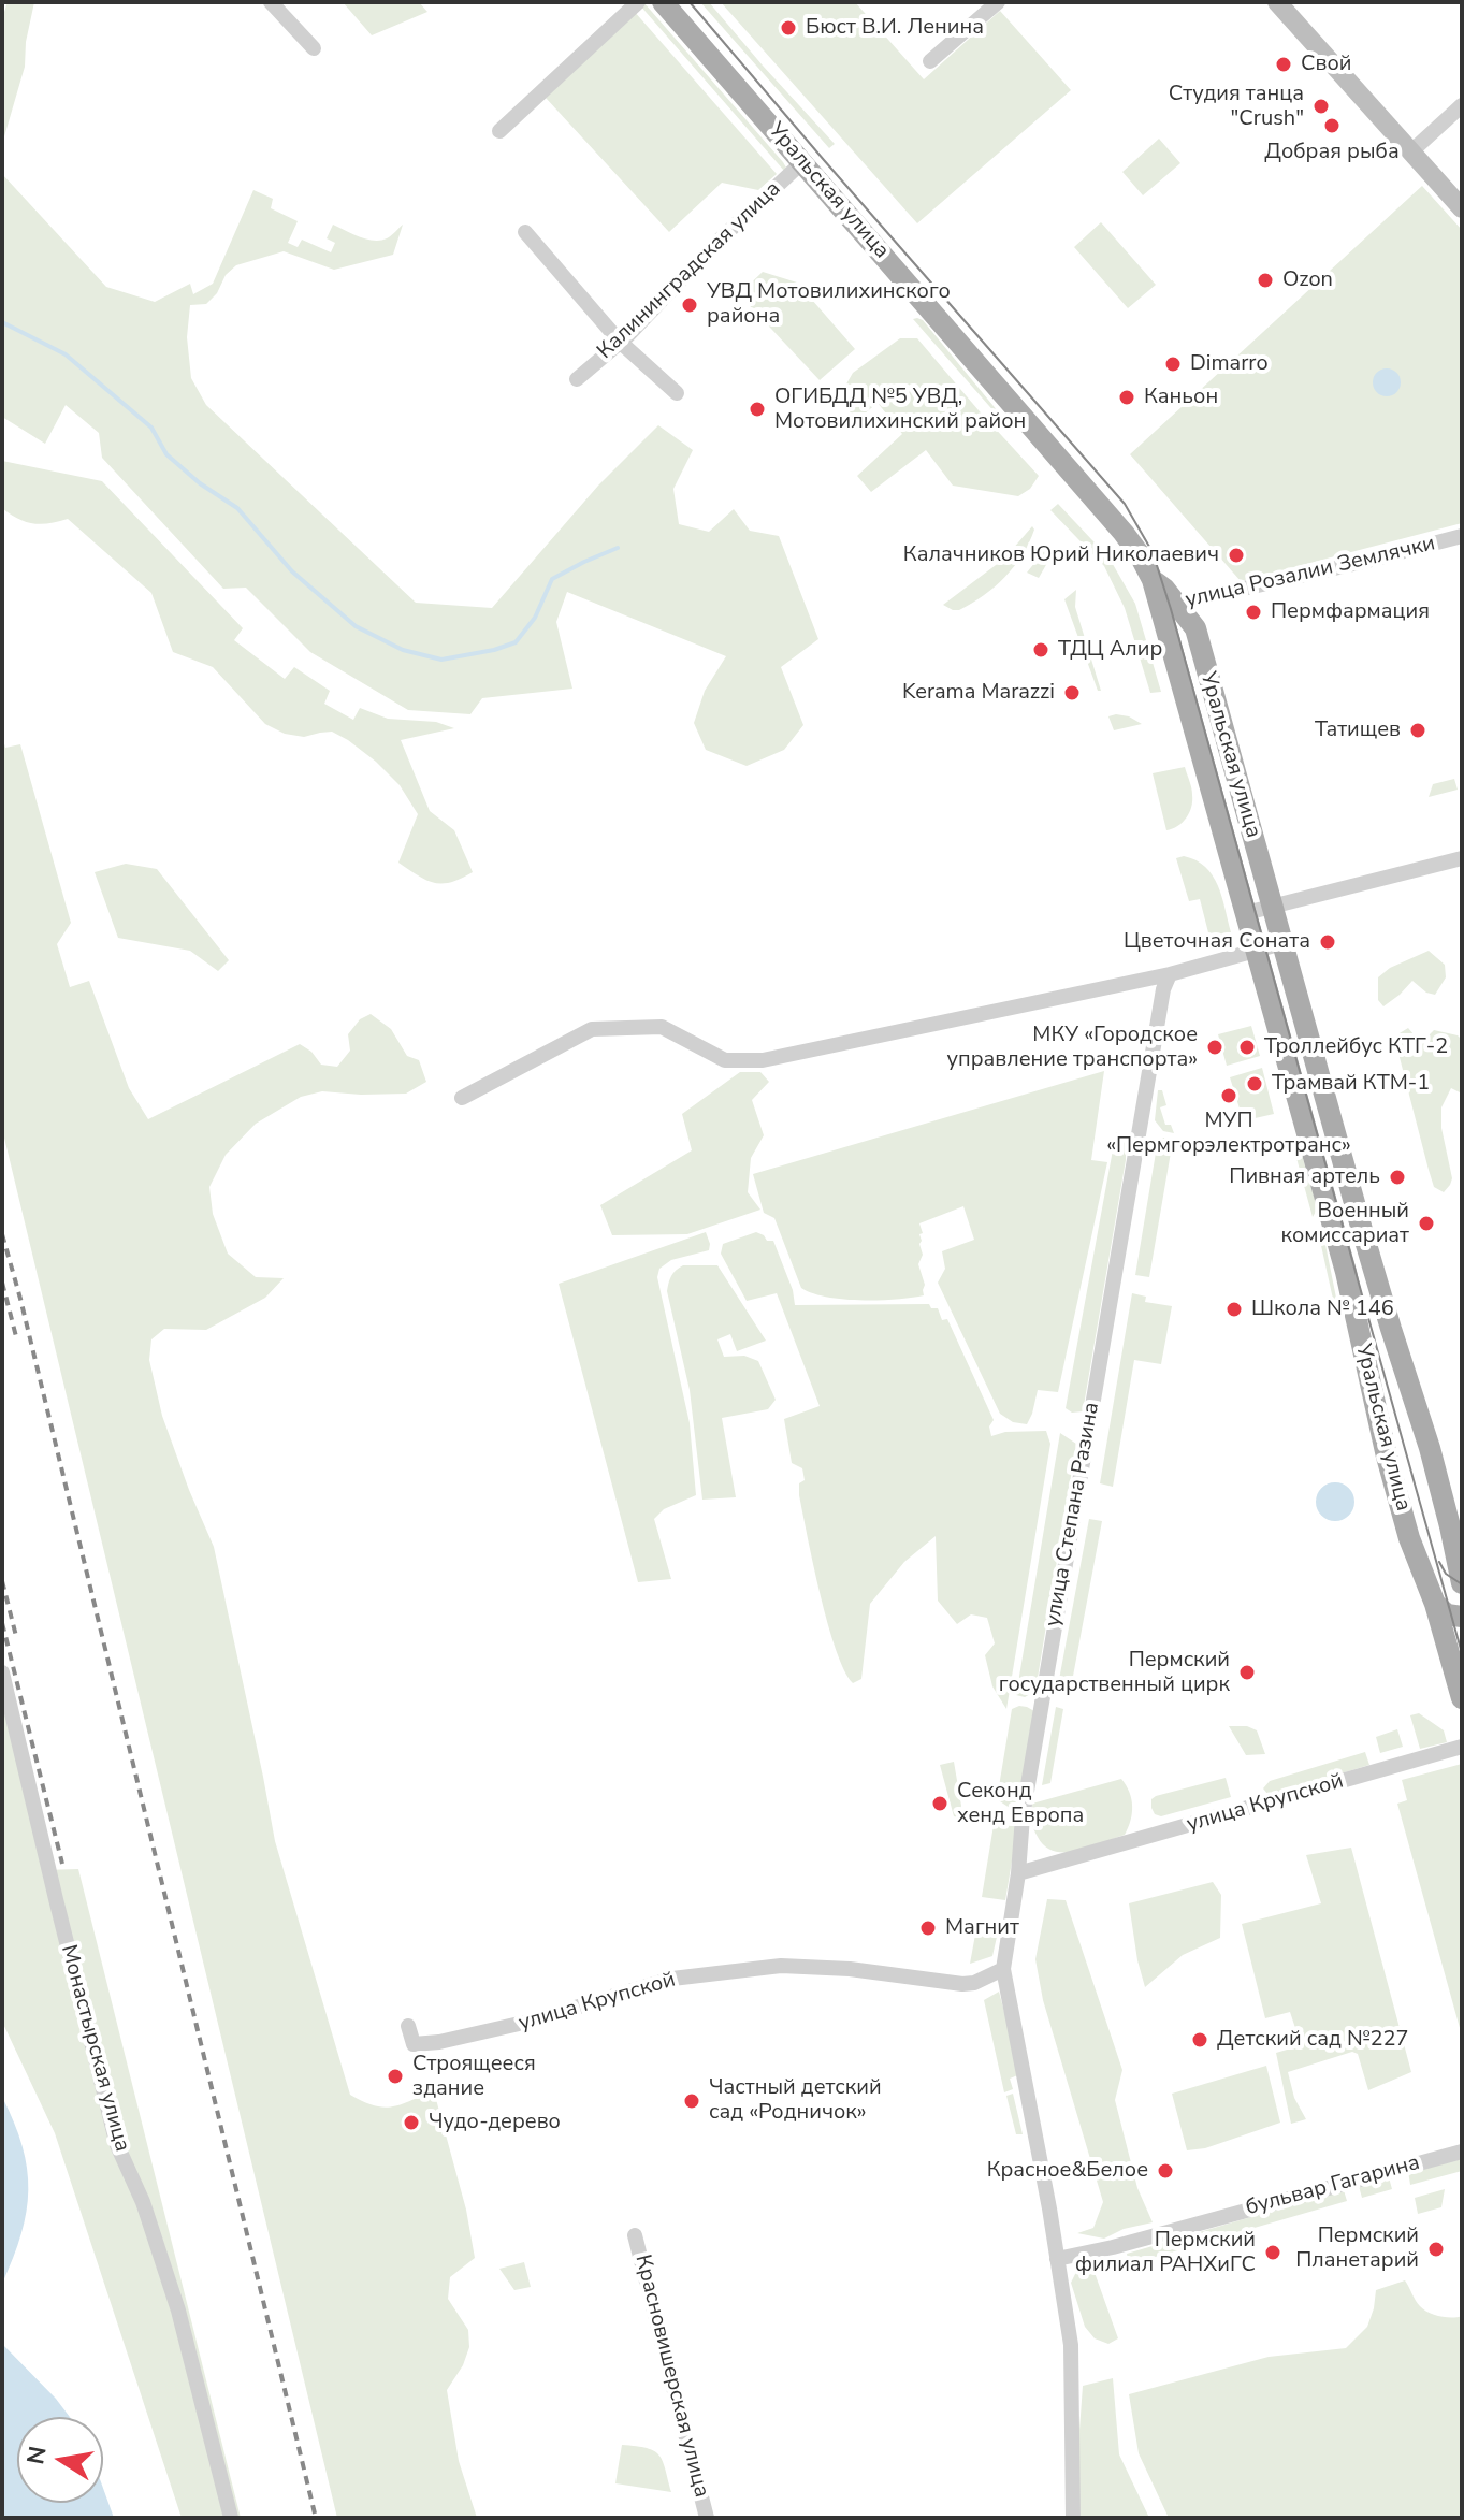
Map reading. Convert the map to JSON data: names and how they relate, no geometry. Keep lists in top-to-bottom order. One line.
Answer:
{"streets":{"main road":["Уральская улица"],"street":["Калининградская улица","улица Розалии Землячки","улица Степана Разина","улица Крупской","Монастырская улица","бульвар Гагарина","Красновишерская улица"]},"crossings":[["Уральская улица","Калининградская улица"],["Уральская улица","улица Розалии Землячки"],["улица Степана Разина","улица Крупской"],["улица Степана Разина","бульвар Гагарина"]],"places":["Бюст В.И. Ленина","Свой","Студия танца \"Crush\"","Добрая рыба","Ozon","УВД Мотовилихинского района","Dimarro","Каньон","ОГИБДД №5 УВД, Мотовилихинский район","Калачников Юрий Николаевич","Пермфармация","ТДЦ Алир","Kerama Marazzi","Татищев","Цветочная Соната","МКУ «Городское управление транспорта»","Троллейбус КТГ-2","Трамвай КТМ-1","МУП «Пермгорэлектротранс»","Пивная артель","Военный комиссариат","Школа № 146","Пермский государственный цирк","Секонд хенд Европа","Магнит","Детский сад №227","Строящееся здание","Частный детский сад «Родничок»","Чудо-дерево","Красное&Белое","Пермский Планетарий","Пермский филиал РАНХиГС"],"north":"left"}
